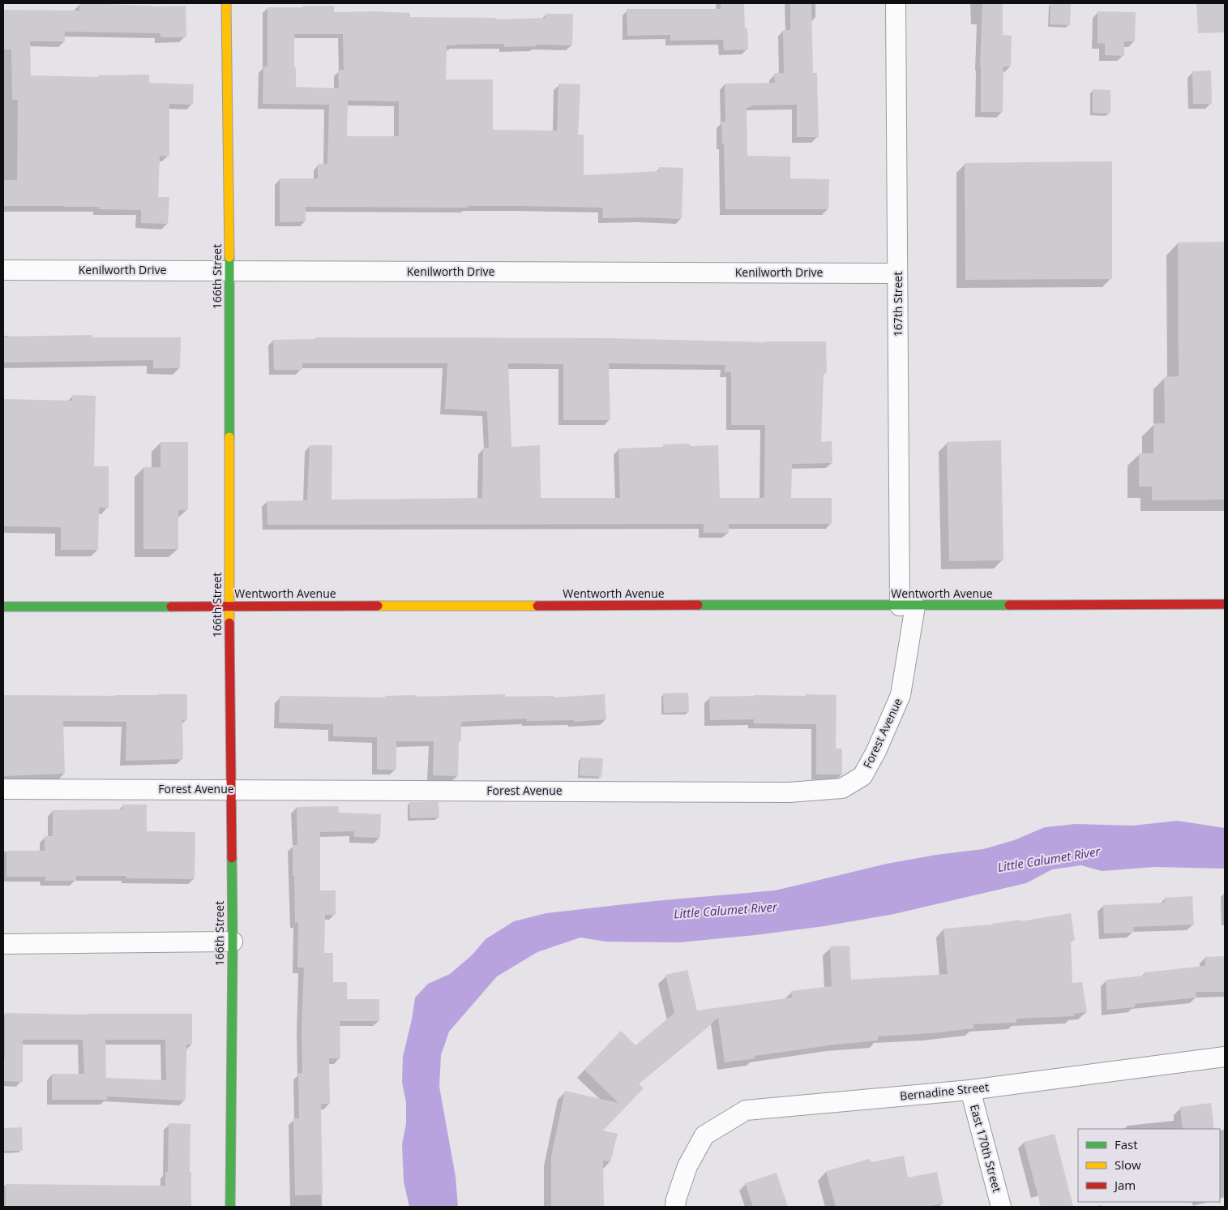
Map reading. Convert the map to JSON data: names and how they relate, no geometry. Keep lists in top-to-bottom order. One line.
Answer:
{"streets":{"street":["Kenilworth Drive","166th Street","167th Street","Wentworth Avenue","Forest Avenue","Bernadine Street","East 170th Street"]},"crossings":[["Kenilworth Drive","166th Street"],["Kenilworth Drive","167th Street"],["166th Street","Wentworth Avenue"],["166th Street","Forest Avenue"],["167th Street","Wentworth Avenue"],["167th Street","Forest Avenue"],["Wentworth Avenue","Forest Avenue"],["Bernadine Street","East 170th Street"]],"water":["Little Calumet River"],"legend":["Fast","Slow","Jam"]}
